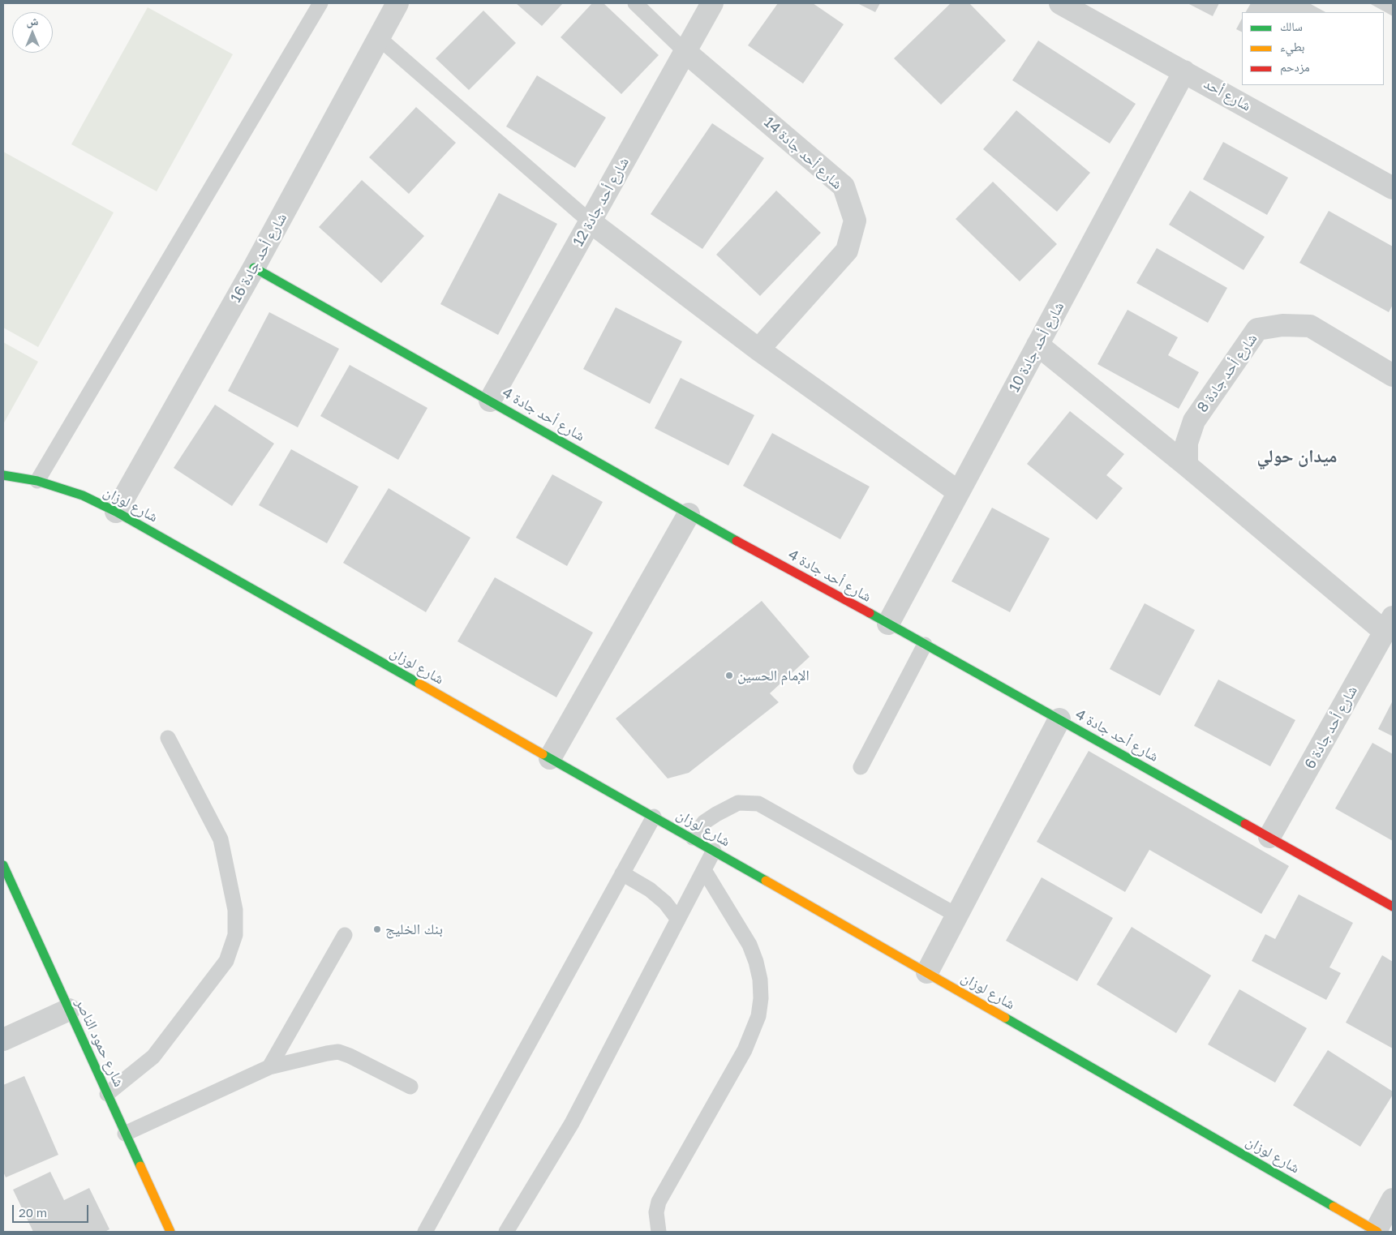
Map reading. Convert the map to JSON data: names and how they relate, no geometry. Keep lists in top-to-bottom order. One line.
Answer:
{"streets":{"street":["شارع أحد","شارع أحد جادة 14","شارع أحد جادة 12","شارع أحد جادة 16","شارع أحد جادة 10","شارع أحد جادة 8","شارع أحد جادة 4","شارع لوزان","شارع أحد جادة 6","شارع حمود الناصر"]},"crossings":[["شارع أحد","شارع أحد جادة 10"],["شارع أحد جادة 14","شارع أحد جادة 12"],["شارع أحد جادة 12","شارع أحد جادة 4"],["شارع أحد جادة 16","شارع أحد جادة 4"],["شارع أحد جادة 16","شارع لوزان"],["شارع أحد جادة 10","شارع أحد جادة 4"],["شارع أحد جادة 4","شارع أحد جادة 6"]],"districts":["ميدان حولي"],"places":["الإمام الحسين","بنك الخليج"],"legend":["سالك","بطيء","مزدحم"],"scale_bar":"20 m","north":"top"}
